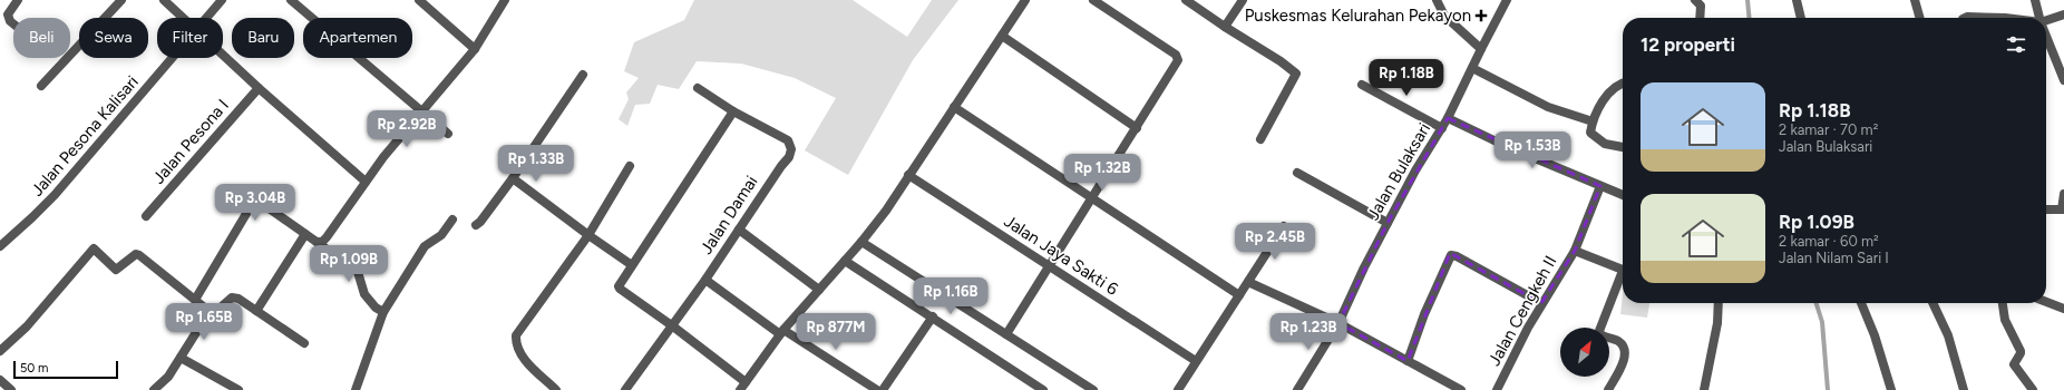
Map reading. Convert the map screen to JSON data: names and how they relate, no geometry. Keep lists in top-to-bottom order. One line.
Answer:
{"streets":{"street":["Jalan Pesona Kalisari","Jalan Pesona I","Jalan Bulaksari","Jalan Damai","Jalan Jaya Sakti 6","Jalan Cengkeh II"]},"places":{"health":["Puskesmas Kelurahan Pekayon"]},"scale_bar":"50 m","north":"top right","page":{"chip":["Beli","Sewa","Filter","Baru","Apartemen"],"heading":"12 properti","price":["Rp 1.18B","Rp 2.92B","Rp 1.53B","Rp 1.33B","Rp 1.32B","Rp 3.04B","Rp 2.45B","Rp 1.09B","Rp 1.16B","Rp 1.65B","Rp 877M","Rp 1.23B"],"list":[{"name":"Rp 1.18B","note":"2 kamar · 70 m² · Jalan Bulaksari"},{"name":"Rp 1.09B","note":"2 kamar · 60 m² · Jalan Nilam Sari I"}],"scale":"50 m"}}
